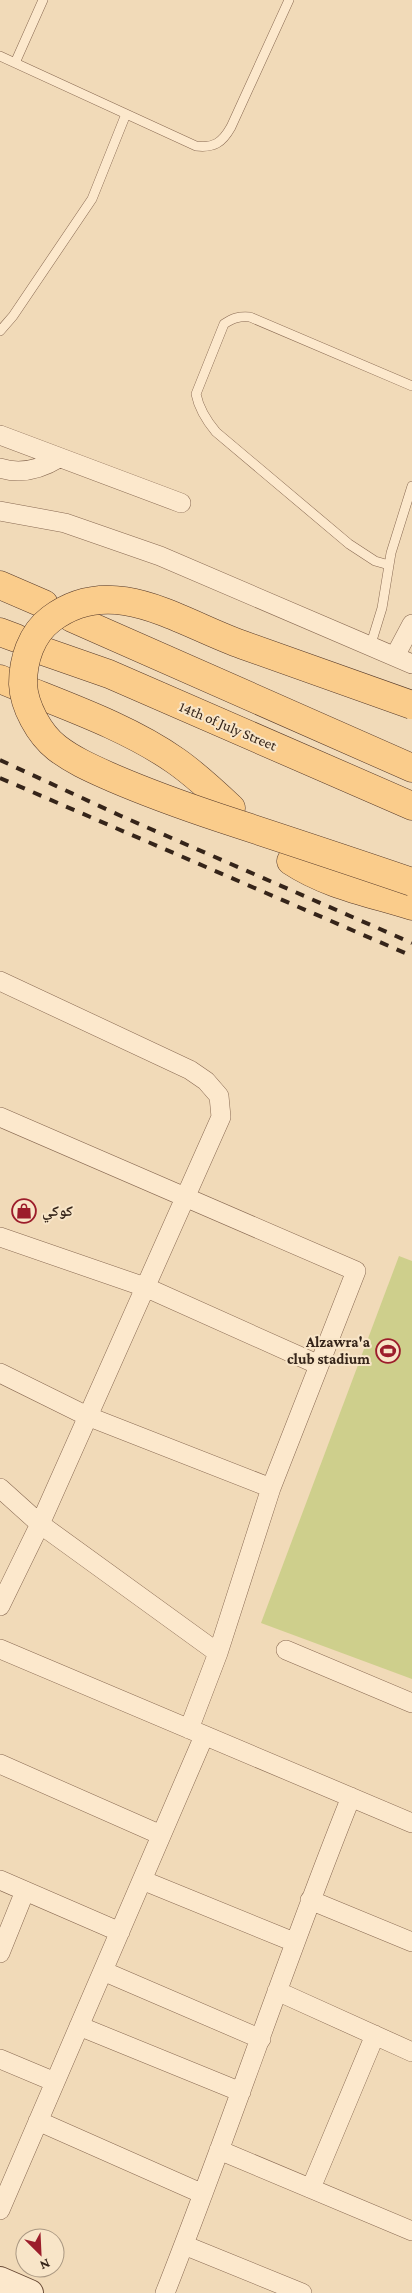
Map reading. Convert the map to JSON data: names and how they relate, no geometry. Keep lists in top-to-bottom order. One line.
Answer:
{"streets":{"main road":["14th of July Street"]},"places":{"shop":["كوكي"],"sports":["Alzawra'a club stadium"]},"north":"bottom right"}
